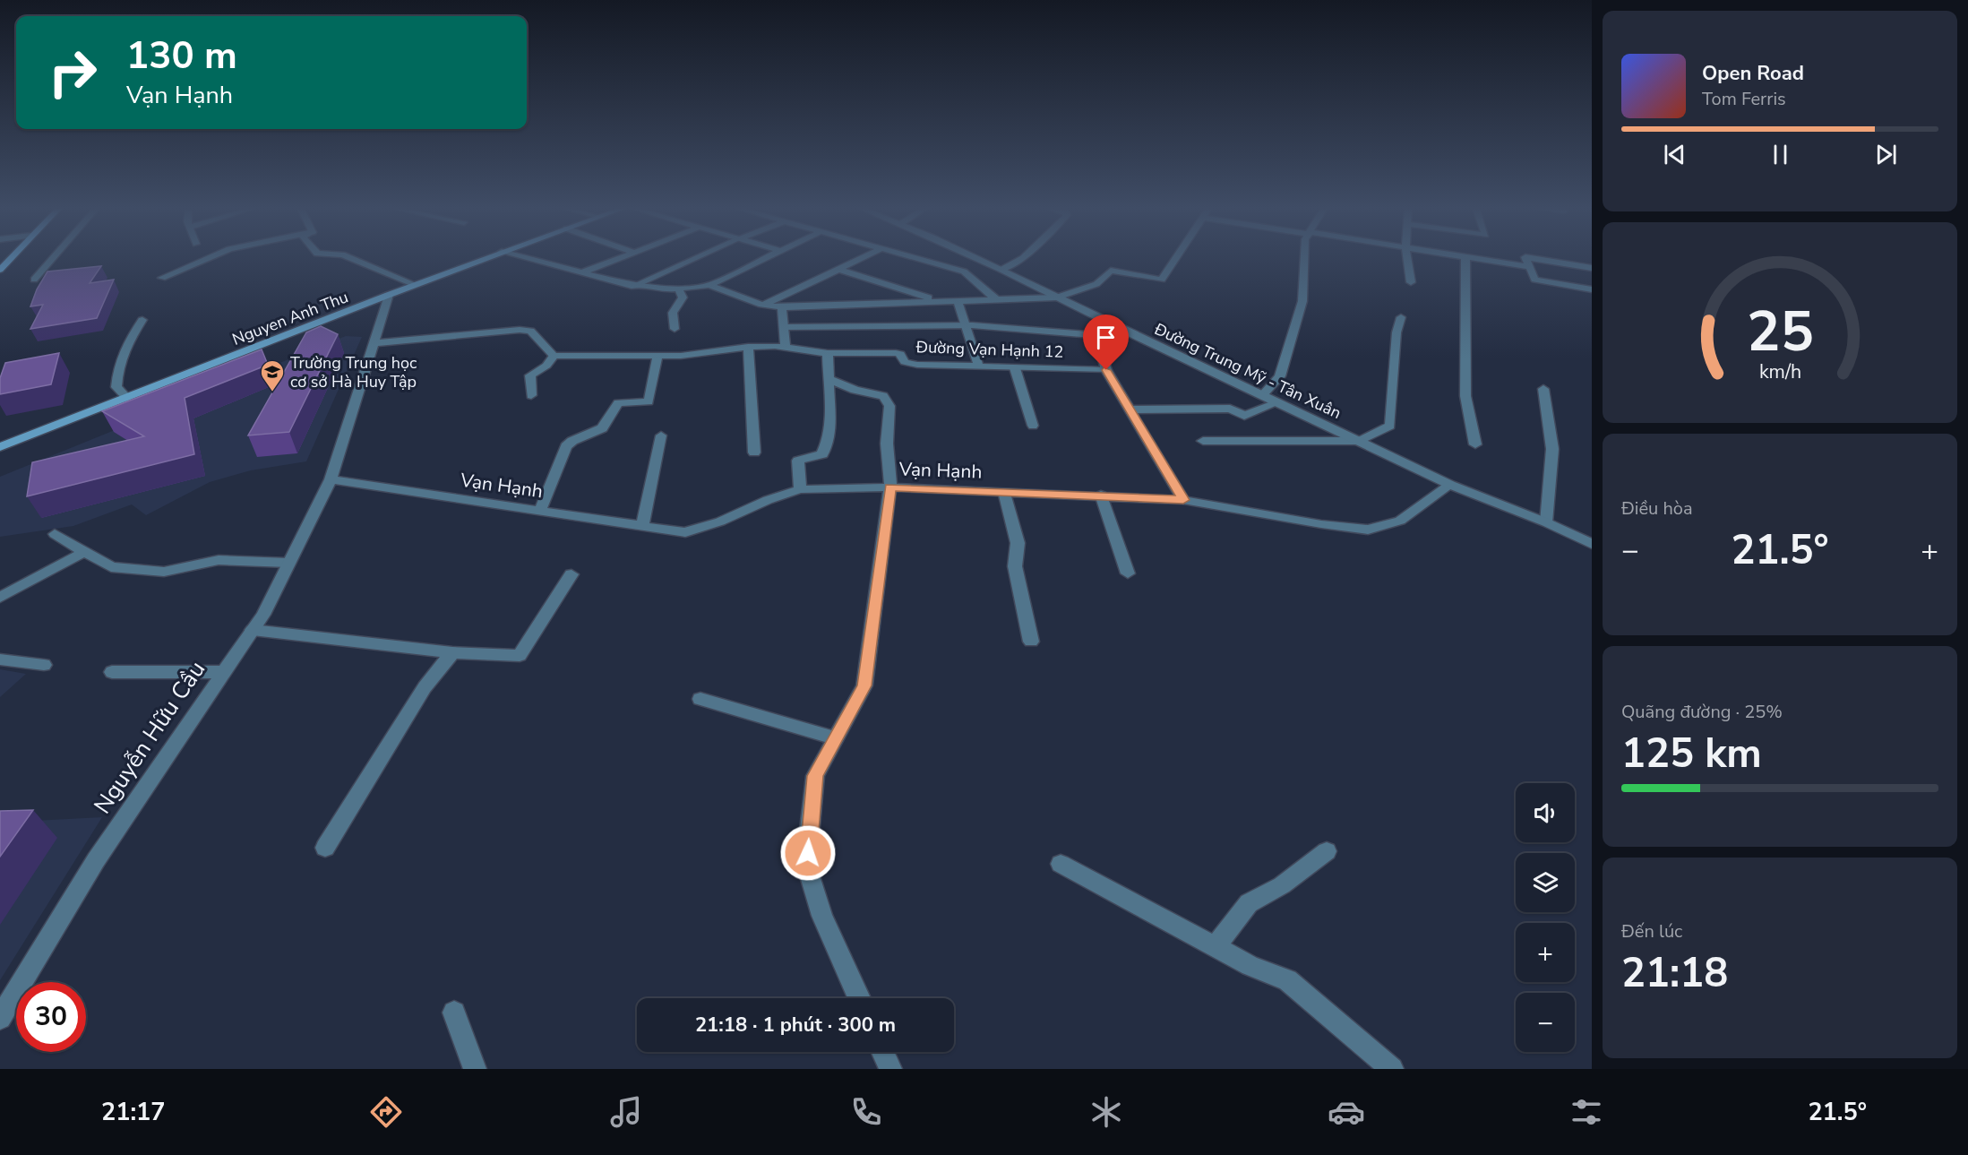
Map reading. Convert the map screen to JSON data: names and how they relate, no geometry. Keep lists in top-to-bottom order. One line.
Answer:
{"streets":{"main road":["Nguyen Anh Thu"],"street":["Đường Vạn Hạnh 12","Đường Trung Mỹ - Tân Xuân","Vạn Hạnh","Nguyễn Hữu Cầu"]},"crossings":[["Nguyen Anh Thu","Nguyễn Hữu Cầu"],["Đường Trung Mỹ - Tân Xuân","Vạn Hạnh"],["Vạn Hạnh","Nguyễn Hữu Cầu"]],"places":{"school or university":["Trường Trung học cơ sở Hà Huy Tập"]},"page":{"turn":["130 m","Vạn Hạnh"],"song":["Open Road","Tom Ferris"],"tile":["Điều hòa",["Quãng đường · 25%","125 km"],["Đến lúc","21:18"]],"heat":["−","21.5°","+"],"map_buttons":["+","−"],"limit":"30","trip":"21:18 · 1 phút · 300 m","tabs":["21:17","21.5°"],"gauge":["25","km/h"]}}
